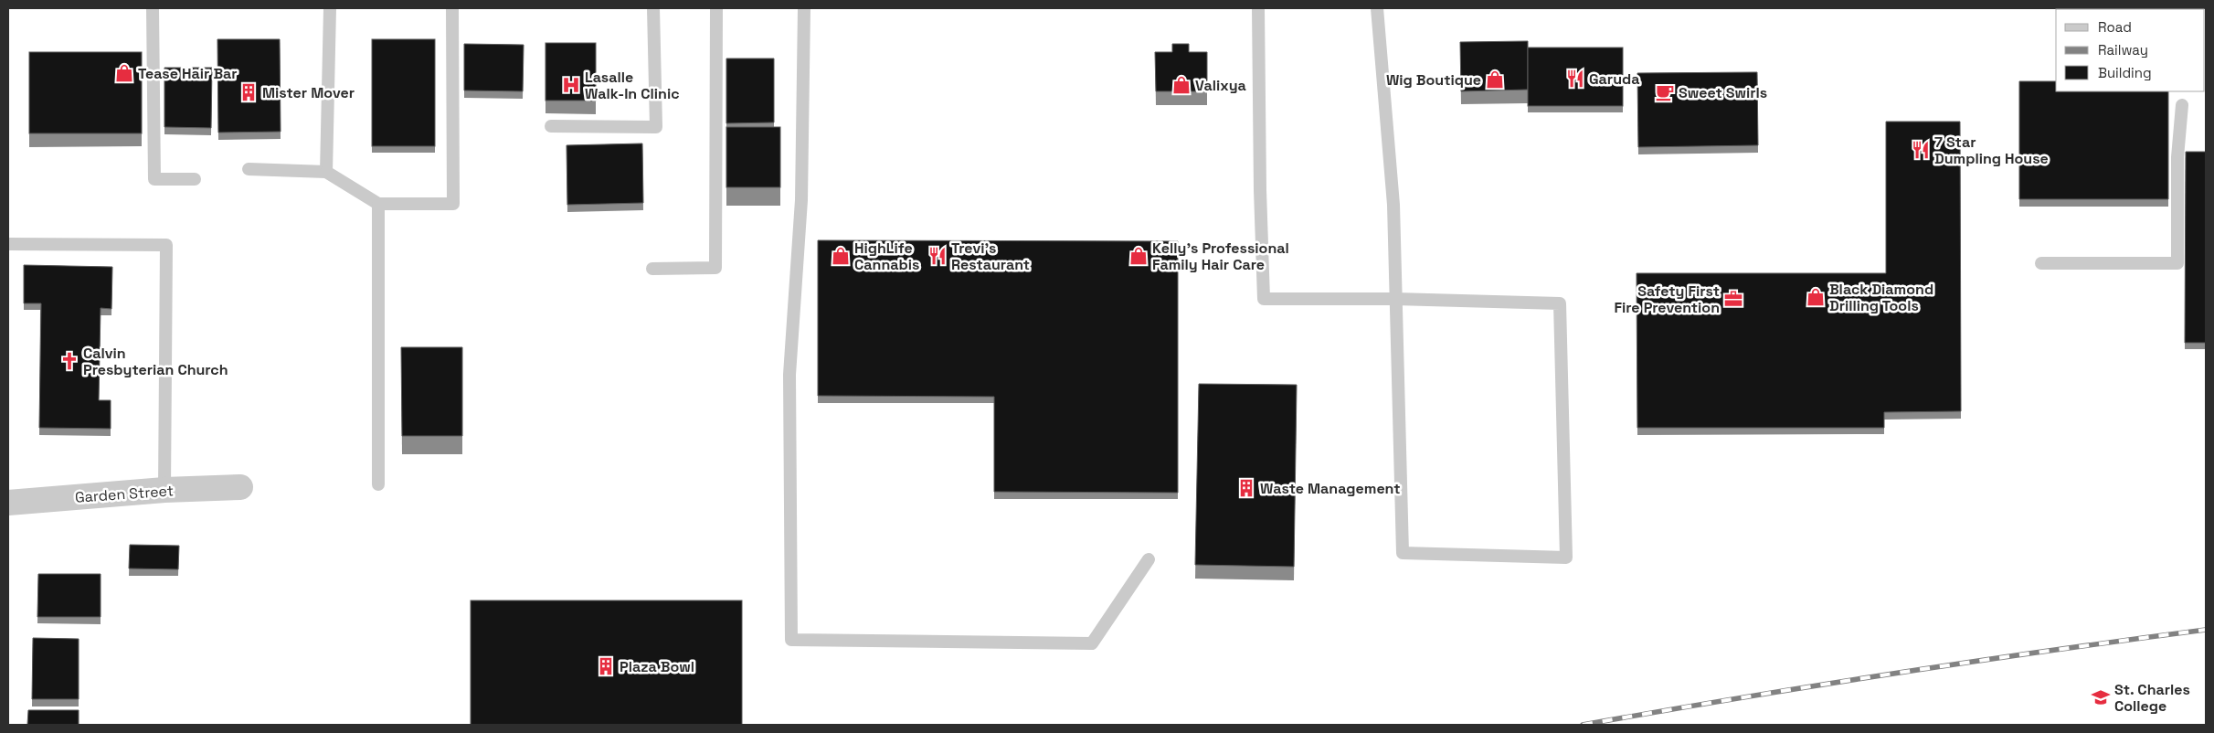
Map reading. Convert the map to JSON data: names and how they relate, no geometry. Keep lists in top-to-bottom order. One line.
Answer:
{"streets":{"street":["Garden Street"]},"places":{"shop":["Tease Hair Bar","Wig Boutique","Valixya","HighLife Cannabis","Kelly's Professional Family Hair Care","Black Diamond Drilling Tools"],"restaurant":["Garuda","7 Star Dumpling House","Trevi's Restaurant"],"hospital":["Lasalle Walk-In Clinic"],"building":["Mister Mover","Waste Management","Plaza Bowl"],"cafe":["Sweet Swirls"],"office":["Safety First Fire Prevention"],"church":["Calvin Presbyterian Church"],"school or university":["St. Charles College"]},"legend":["Road","Railway","Building"]}
